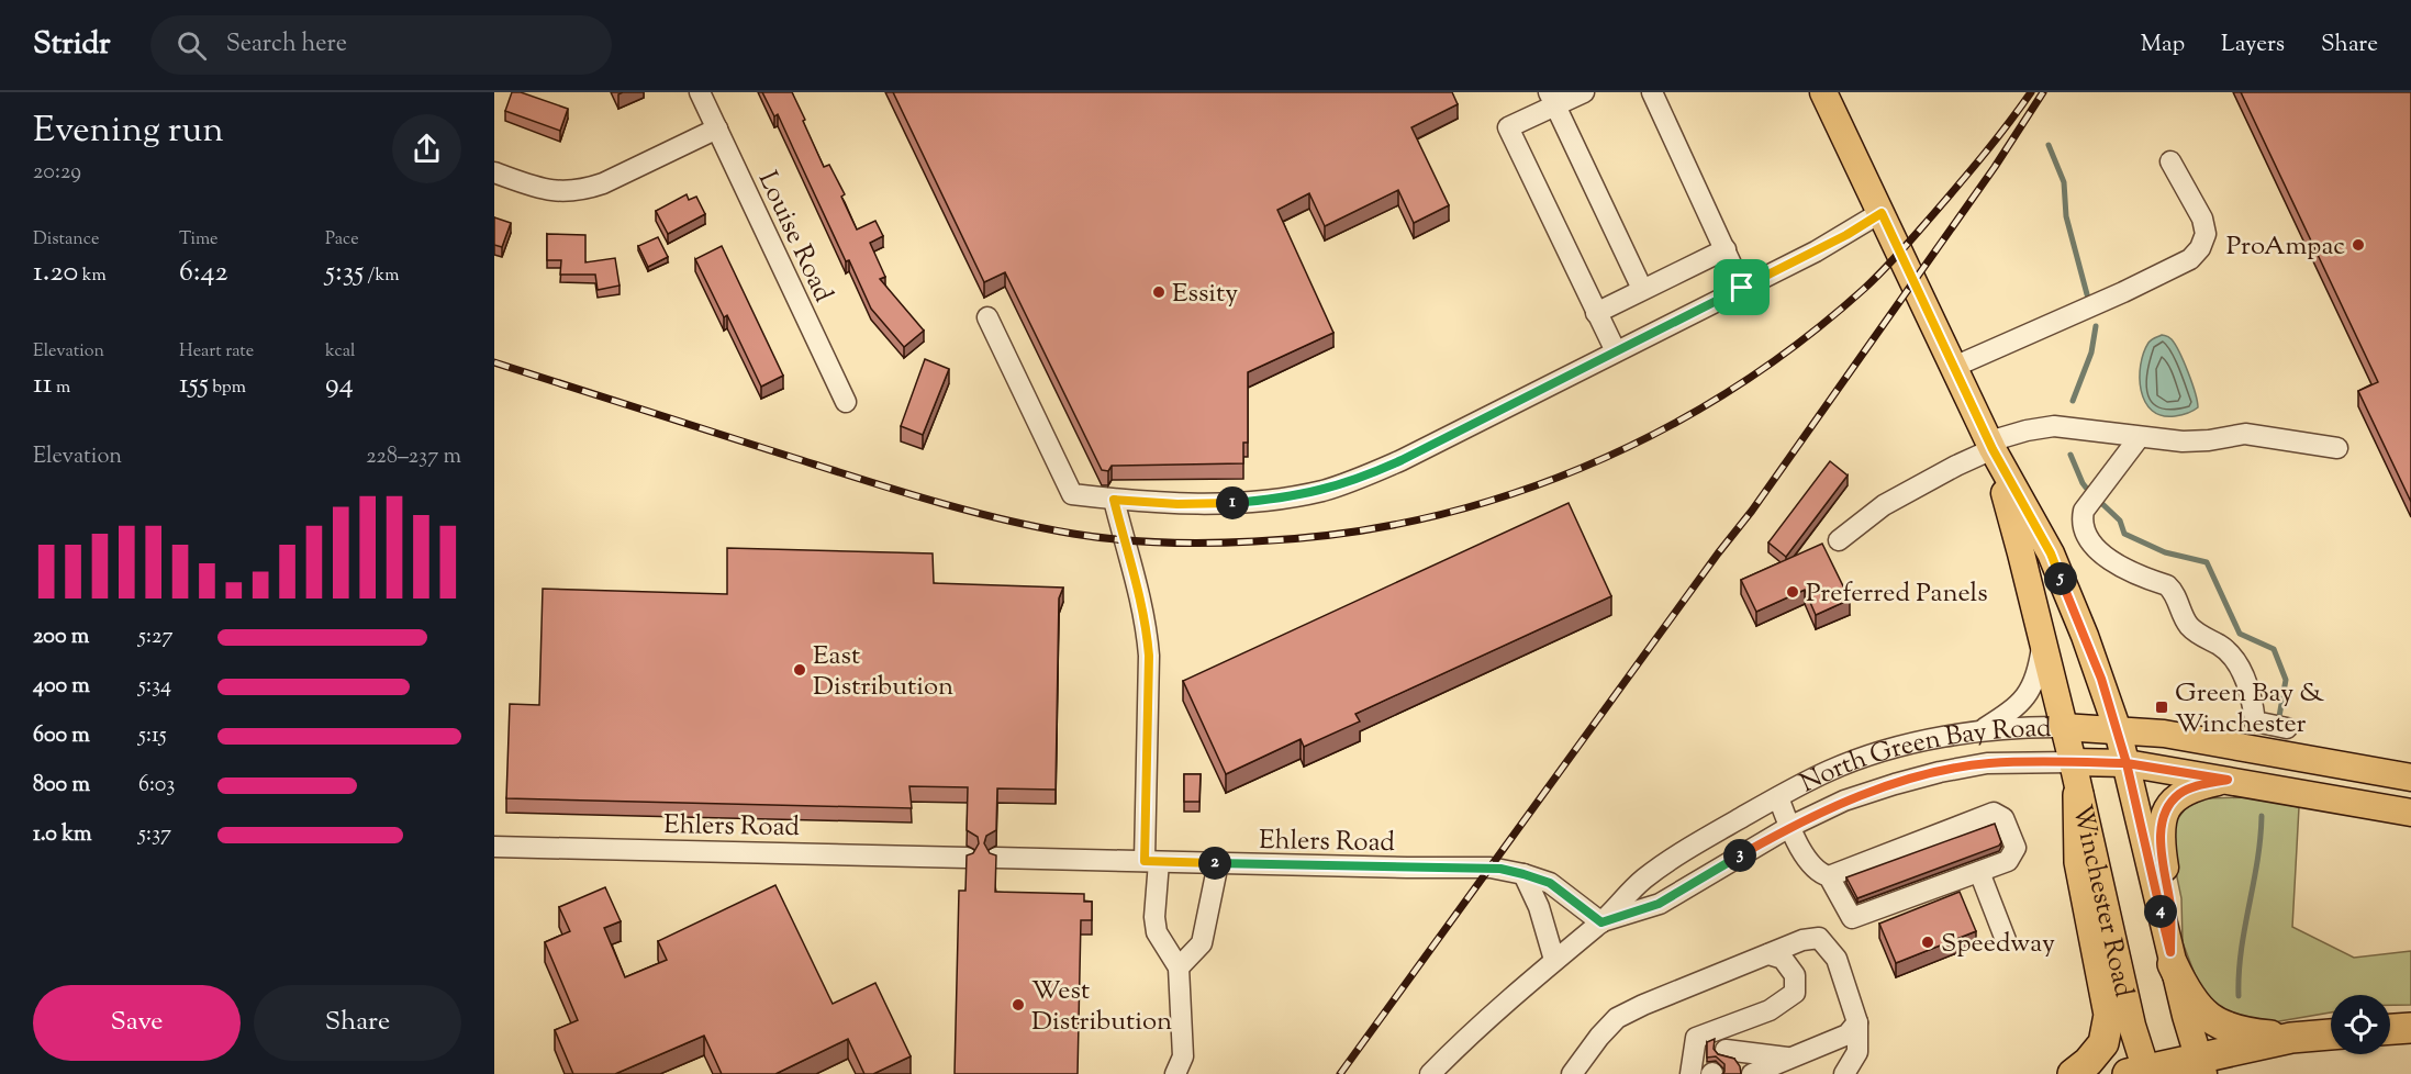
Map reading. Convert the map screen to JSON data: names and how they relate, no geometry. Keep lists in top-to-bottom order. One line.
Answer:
{"streets":{"main road":["North Green Bay Road","Winchester Road"],"street":["Louise Road","Ehlers Road"]},"crossings":[["North Green Bay Road","Ehlers Road"],["North Green Bay Road","Winchester Road"]],"places":{"other":["ProAmpac","Essity","Preferred Panels","East Distribution","Speedway","West Distribution"],"transit":["Green Bay & Winchester"]},"page":{"header":"Stridr","search":"Search here","nav":["Map","Layers","Share"],"heading":["Evening run","20:29"],"stats":[["Distance","1.20 km"],["Time","6:42"],["Pace","5:35 /km"],["Elevation","11 m"],["Heart rate","155 bpm"],["kcal","94"]],"chart":["Elevation","228–237 m"],"pins":["1","5","3","2","4"],"list":[{"name":"200 m","note":"5:27"},{"name":"400 m","note":"5:34"},{"name":"600 m","note":"5:15"},{"name":"800 m","note":"6:03"},{"name":"1.0 km","note":"5:37"}],"buttons":["Save","Share"]}}
